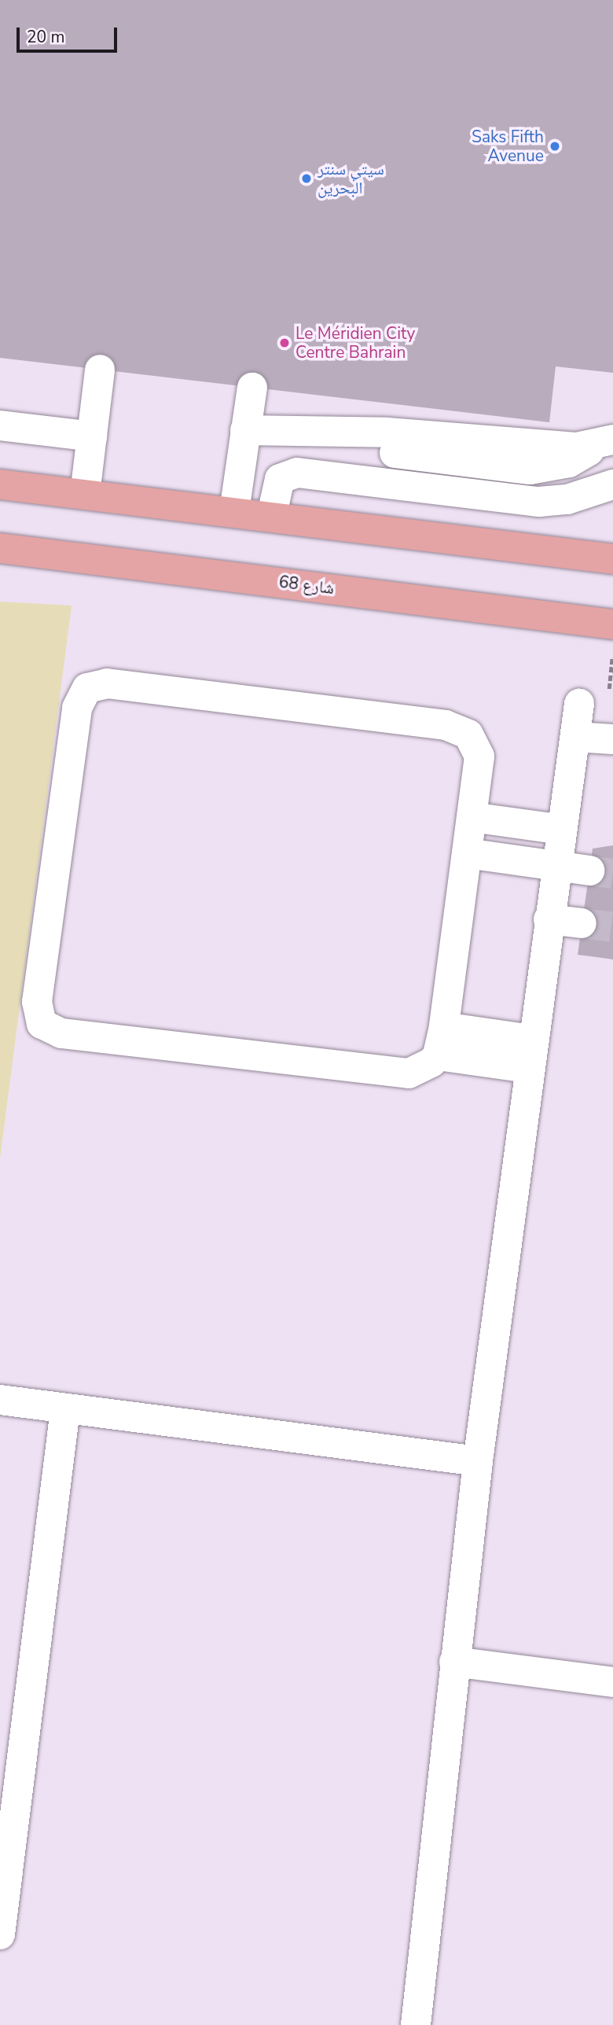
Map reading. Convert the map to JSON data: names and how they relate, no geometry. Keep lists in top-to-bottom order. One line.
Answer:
{"streets":{"main road":["شارع 68"]},"places":["Saks Fifth Avenue","سيتي سنتر البحرين","Le Méridien City Centre Bahrain"],"scale_bar":"20 m"}
